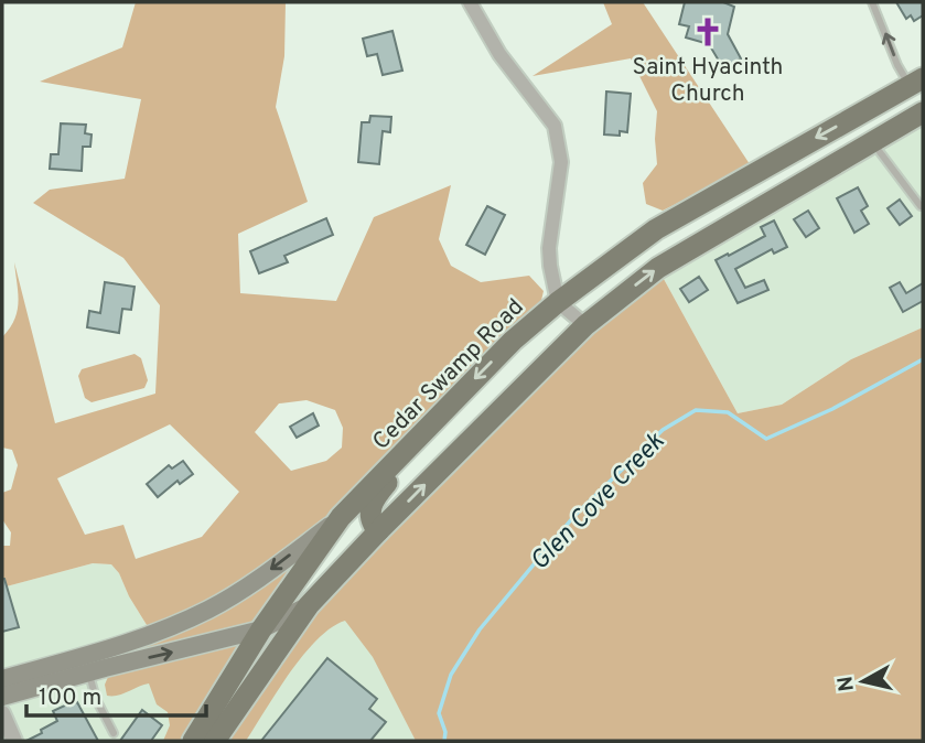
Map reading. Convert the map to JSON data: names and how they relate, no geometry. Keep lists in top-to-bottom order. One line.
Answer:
{"streets":{"main road":["Cedar Swamp Road"]},"water":["Glen Cove Creek"],"places":{"church":["Saint Hyacinth Church"]},"scale_bar":"100 m","north":"left"}
